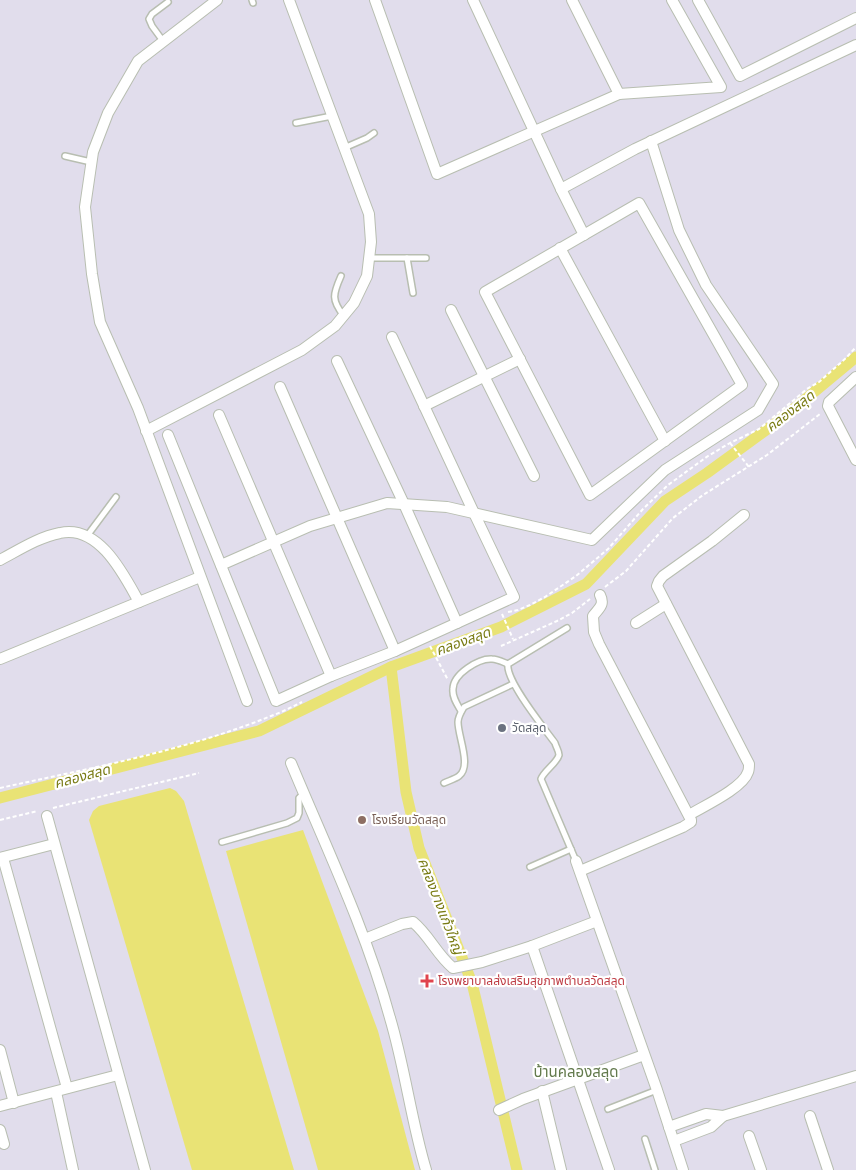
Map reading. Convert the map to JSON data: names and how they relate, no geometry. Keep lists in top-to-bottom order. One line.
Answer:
{"districts":["บ้านคลองสลุด"],"water":["คลองสลุด","คลองบางแก้วใหญ่"],"places":{"other":["วัดสลุด","โรงเรียนวัดสลุด"],"health":["โรงพยาบาลส่งเสริมสุขภาพตำบลวัดสลุด"]}}
